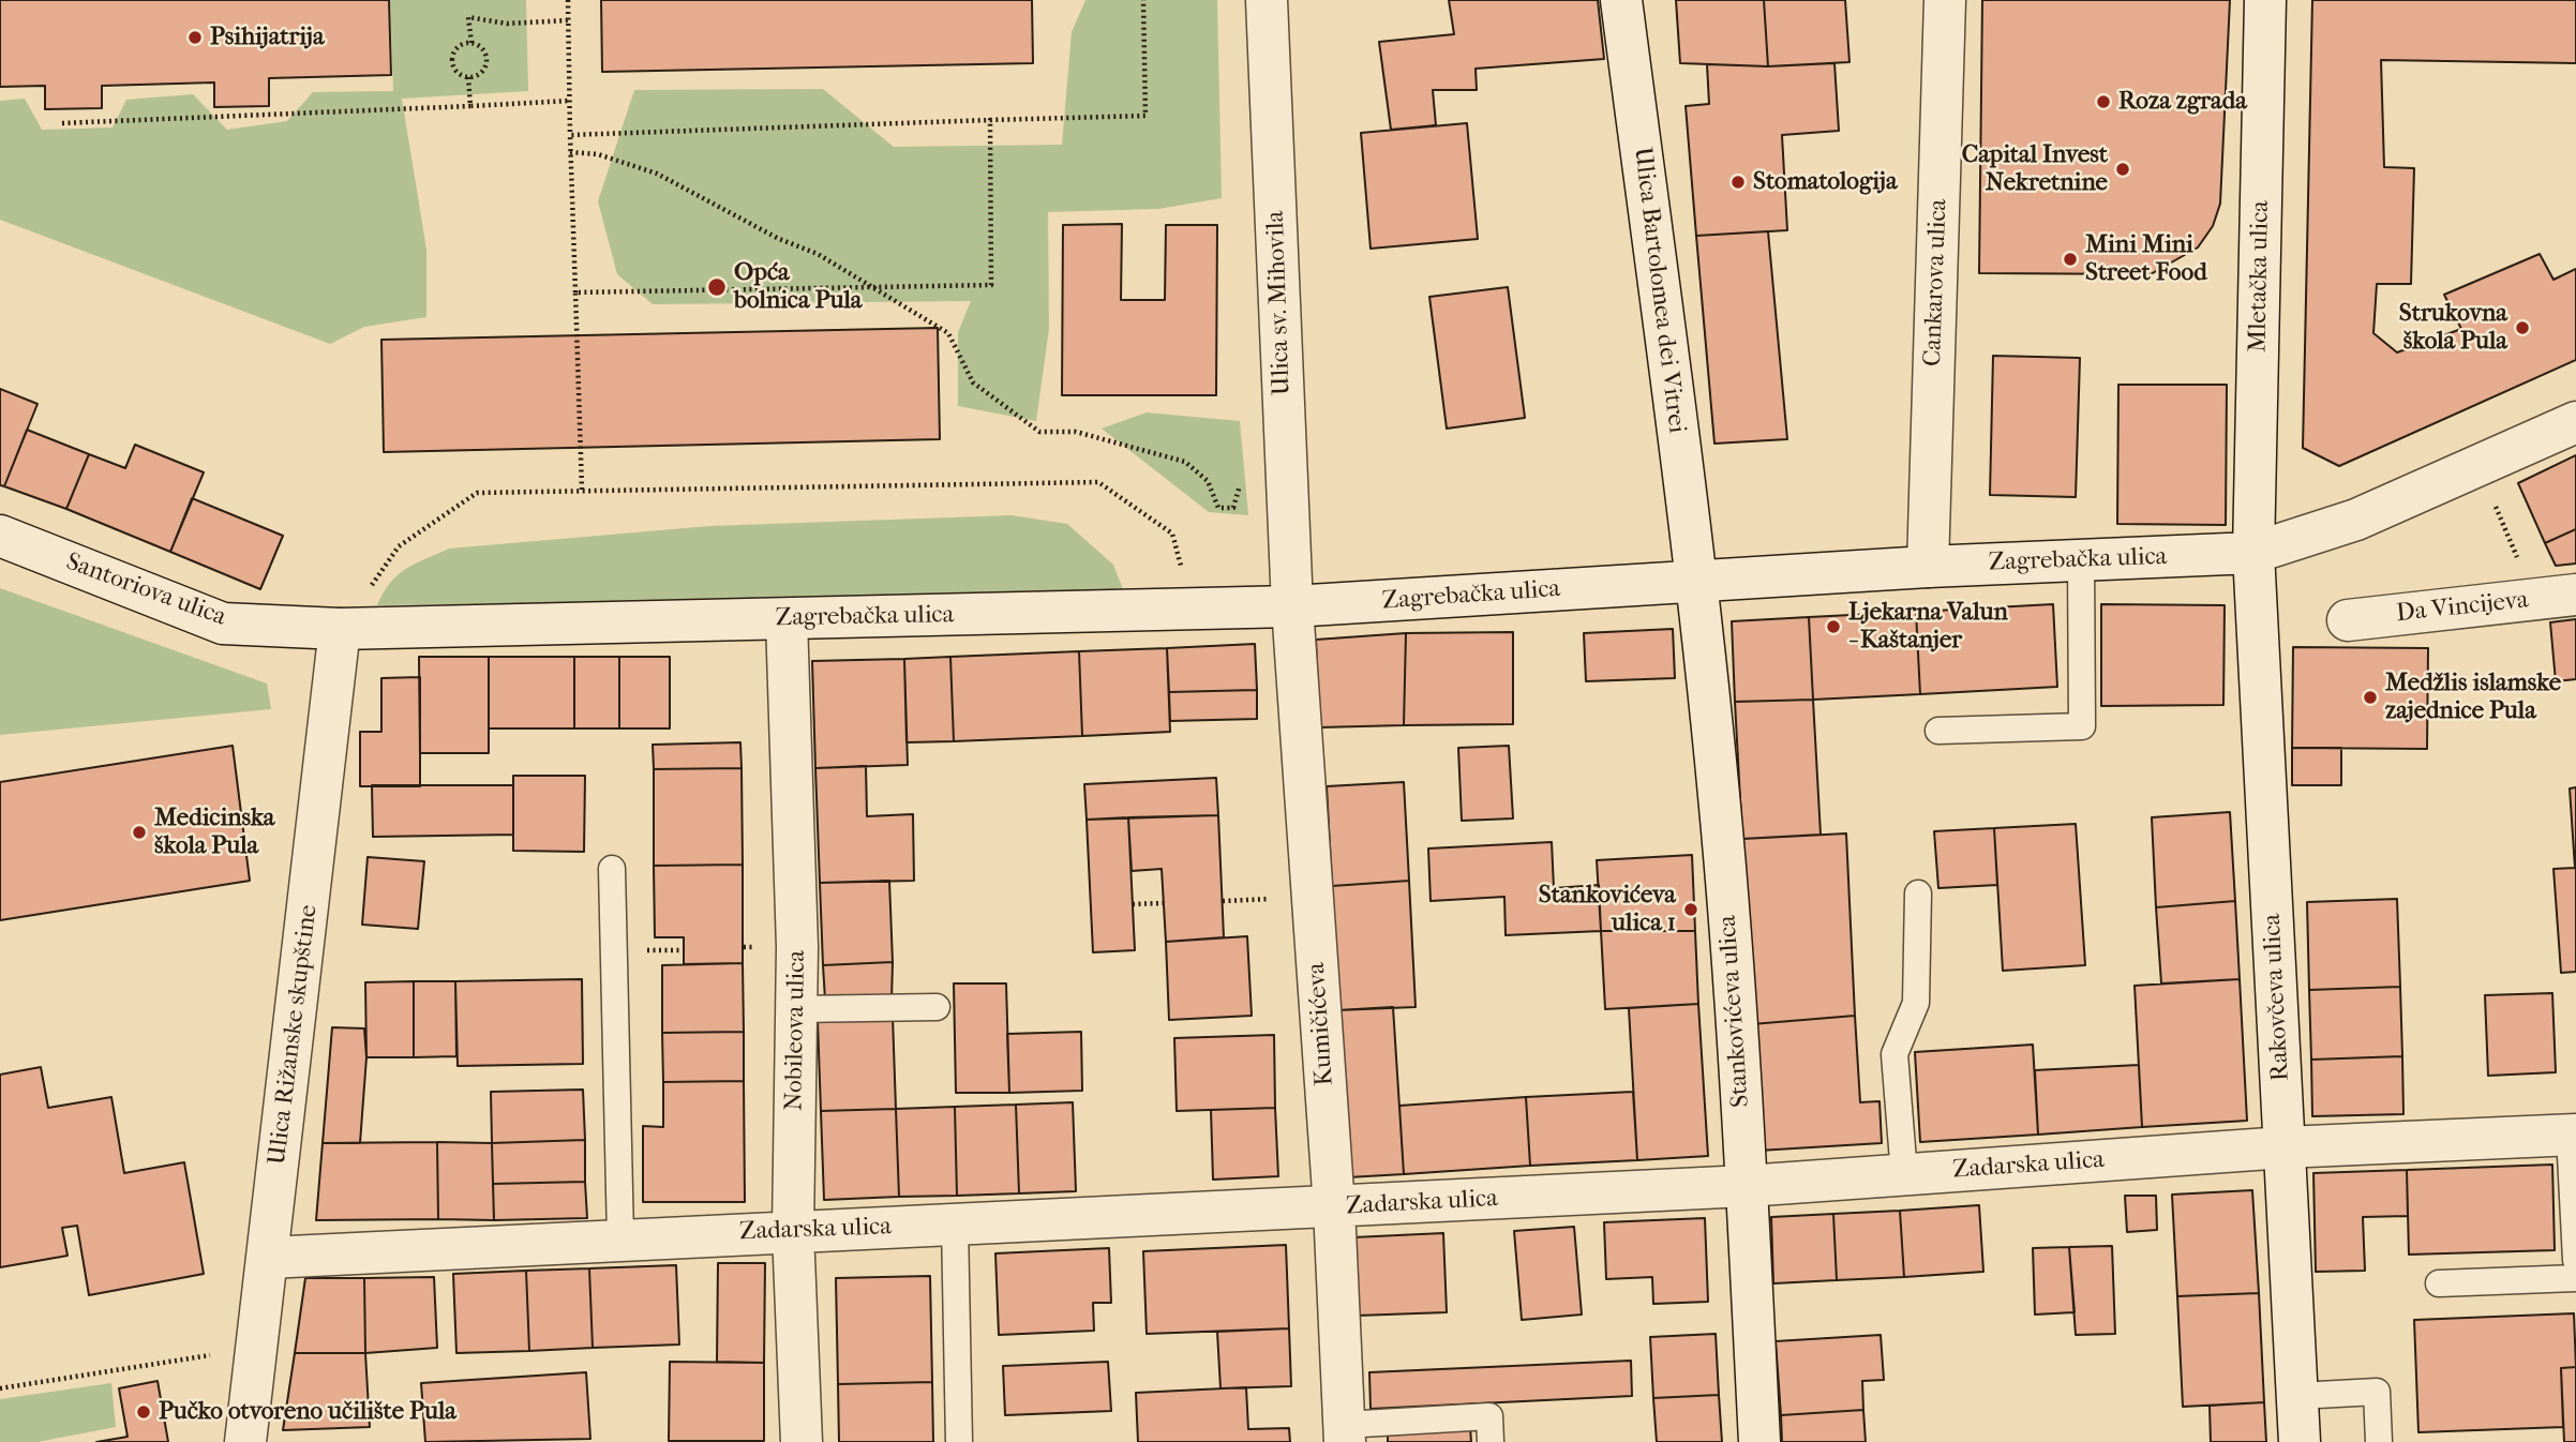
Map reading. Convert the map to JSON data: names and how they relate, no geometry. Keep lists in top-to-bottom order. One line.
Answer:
{"streets":{"street":["Mletačka ulica","Cankarova ulica","Ulica Bartolomea dei Vitrei","Ulica sv. Mihovila","Zagrebačka ulica","Santoriova ulica","Da Vincijeva","Rakovčeva ulica","Stankovićeva ulica","Kumičićeva","Nobileova ulica","Ulica Rižanske skupštine","Zadarska ulica"]},"crossings":[["Mletačka ulica","Zagrebačka ulica"],["Mletačka ulica","Rakovčeva ulica"],["Cankarova ulica","Zagrebačka ulica"],["Ulica Bartolomea dei Vitrei","Zagrebačka ulica"],["Ulica Bartolomea dei Vitrei","Stankovićeva ulica"],["Ulica sv. Mihovila","Zagrebačka ulica"],["Ulica sv. Mihovila","Kumičićeva"],["Zagrebačka ulica","Santoriova ulica"],["Zagrebačka ulica","Rakovčeva ulica"],["Zagrebačka ulica","Stankovićeva ulica"],["Zagrebačka ulica","Kumičićeva"],["Zagrebačka ulica","Nobileova ulica"],["Zagrebačka ulica","Ulica Rižanske skupštine"],["Santoriova ulica","Ulica Rižanske skupštine"],["Rakovčeva ulica","Zadarska ulica"],["Stankovićeva ulica","Zadarska ulica"],["Kumičićeva","Zadarska ulica"],["Nobileova ulica","Zadarska ulica"],["Ulica Rižanske skupštine","Zadarska ulica"]],"places":["Psihijatrija","Roza zgrada","Capital Invest Nekretnine","Stomatologija","Mini Mini Street Food","Opća bolnica Pula","Strukovna škola Pula","Ljekarna Valun - Kaštanjer","Medžlis islamske zajednice Pula","Medicinska škola Pula","Stankovićeva ulica 1","Pučko otvoreno učilište Pula"]}
